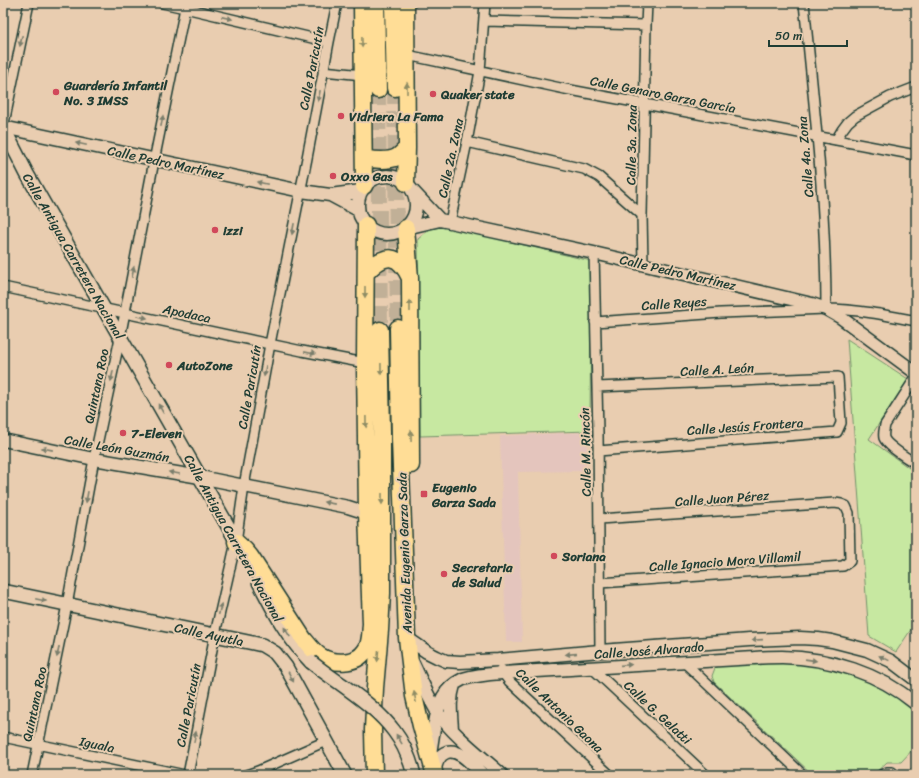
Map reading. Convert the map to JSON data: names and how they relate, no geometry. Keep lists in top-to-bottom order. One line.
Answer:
{"streets":{"highway":["Avenida Eugenio Garza Sada"],"main road":["Calle Antigua Carretera Nacional","Calle Ayutla"],"street":["Calle Paricutín","Calle Genaro Garza García","Calle 3a. Zona","Calle 4a. Zona","Calle 2a. Zona","Calle Pedro Martínez","Calle Reyes","Apodaca","Calle A. León","Quintana Roo","Calle Jesús Frontera","Calle León Guzmán","Calle M. Rincón","Calle Juan Pérez","Calle Ignacio Mora Villamil","Calle José Alvarado","Calle Antonio Gaona","Calle G. Gelatti","Iguala"]},"crossings":[["Calle Paricutín","Calle Pedro Martínez"],["Calle Paricutín","Calle Antigua Carretera Nacional"],["Calle Paricutín","Apodaca"],["Calle Paricutín","Calle León Guzmán"],["Calle Paricutín","Calle Ayutla"],["Calle Paricutín","Iguala"],["Calle Genaro Garza García","Calle 3a. Zona"],["Calle Genaro Garza García","Calle 4a. Zona"],["Calle Genaro Garza García","Calle 2a. Zona"],["Calle 3a. Zona","Calle Pedro Martínez"],["Calle 4a. Zona","Calle Pedro Martínez"],["Calle 4a. Zona","Calle Reyes"],["Calle 2a. Zona","Calle Pedro Martínez"],["Calle Pedro Martínez","Calle Antigua Carretera Nacional"],["Calle Pedro Martínez","Calle Reyes"],["Calle Pedro Martínez","Quintana Roo"],["Calle Pedro Martínez","Calle M. Rincón"],["Calle Antigua Carretera Nacional","Apodaca"],["Calle Antigua Carretera Nacional","Quintana Roo"],["Calle Antigua Carretera Nacional","Calle León Guzmán"],["Calle Reyes","Calle M. Rincón"],["Apodaca","Quintana Roo"],["Calle A. León","Calle Jesús Frontera"],["Calle A. León","Calle M. Rincón"],["Quintana Roo","Calle León Guzmán"],["Quintana Roo","Calle Ayutla"],["Quintana Roo","Iguala"],["Calle Jesús Frontera","Calle M. Rincón"],["Calle M. Rincón","Calle Juan Pérez"],["Calle M. Rincón","Calle Ignacio Mora Villamil"],["Calle M. Rincón","Calle José Alvarado"],["Calle Juan Pérez","Calle Ignacio Mora Villamil"],["Avenida Eugenio Garza Sada","Calle José Alvarado"],["Calle José Alvarado","Calle Antonio Gaona"],["Calle José Alvarado","Calle G. Gelatti"]],"one_way":["Calle Antigua Carretera Nacional","Apodaca","Calle León Guzmán","Calle Ayutla"],"places":{"other":["Guardería Infantil No. 3 IMSS","Quaker state","Vidriera La Fama","Oxxo Gas","izzi","AutoZone","7-Eleven","Soriana","Secretaria de Salud"],"transit":["Eugenio Garza Sada"]},"scale_bar":"50 m"}
